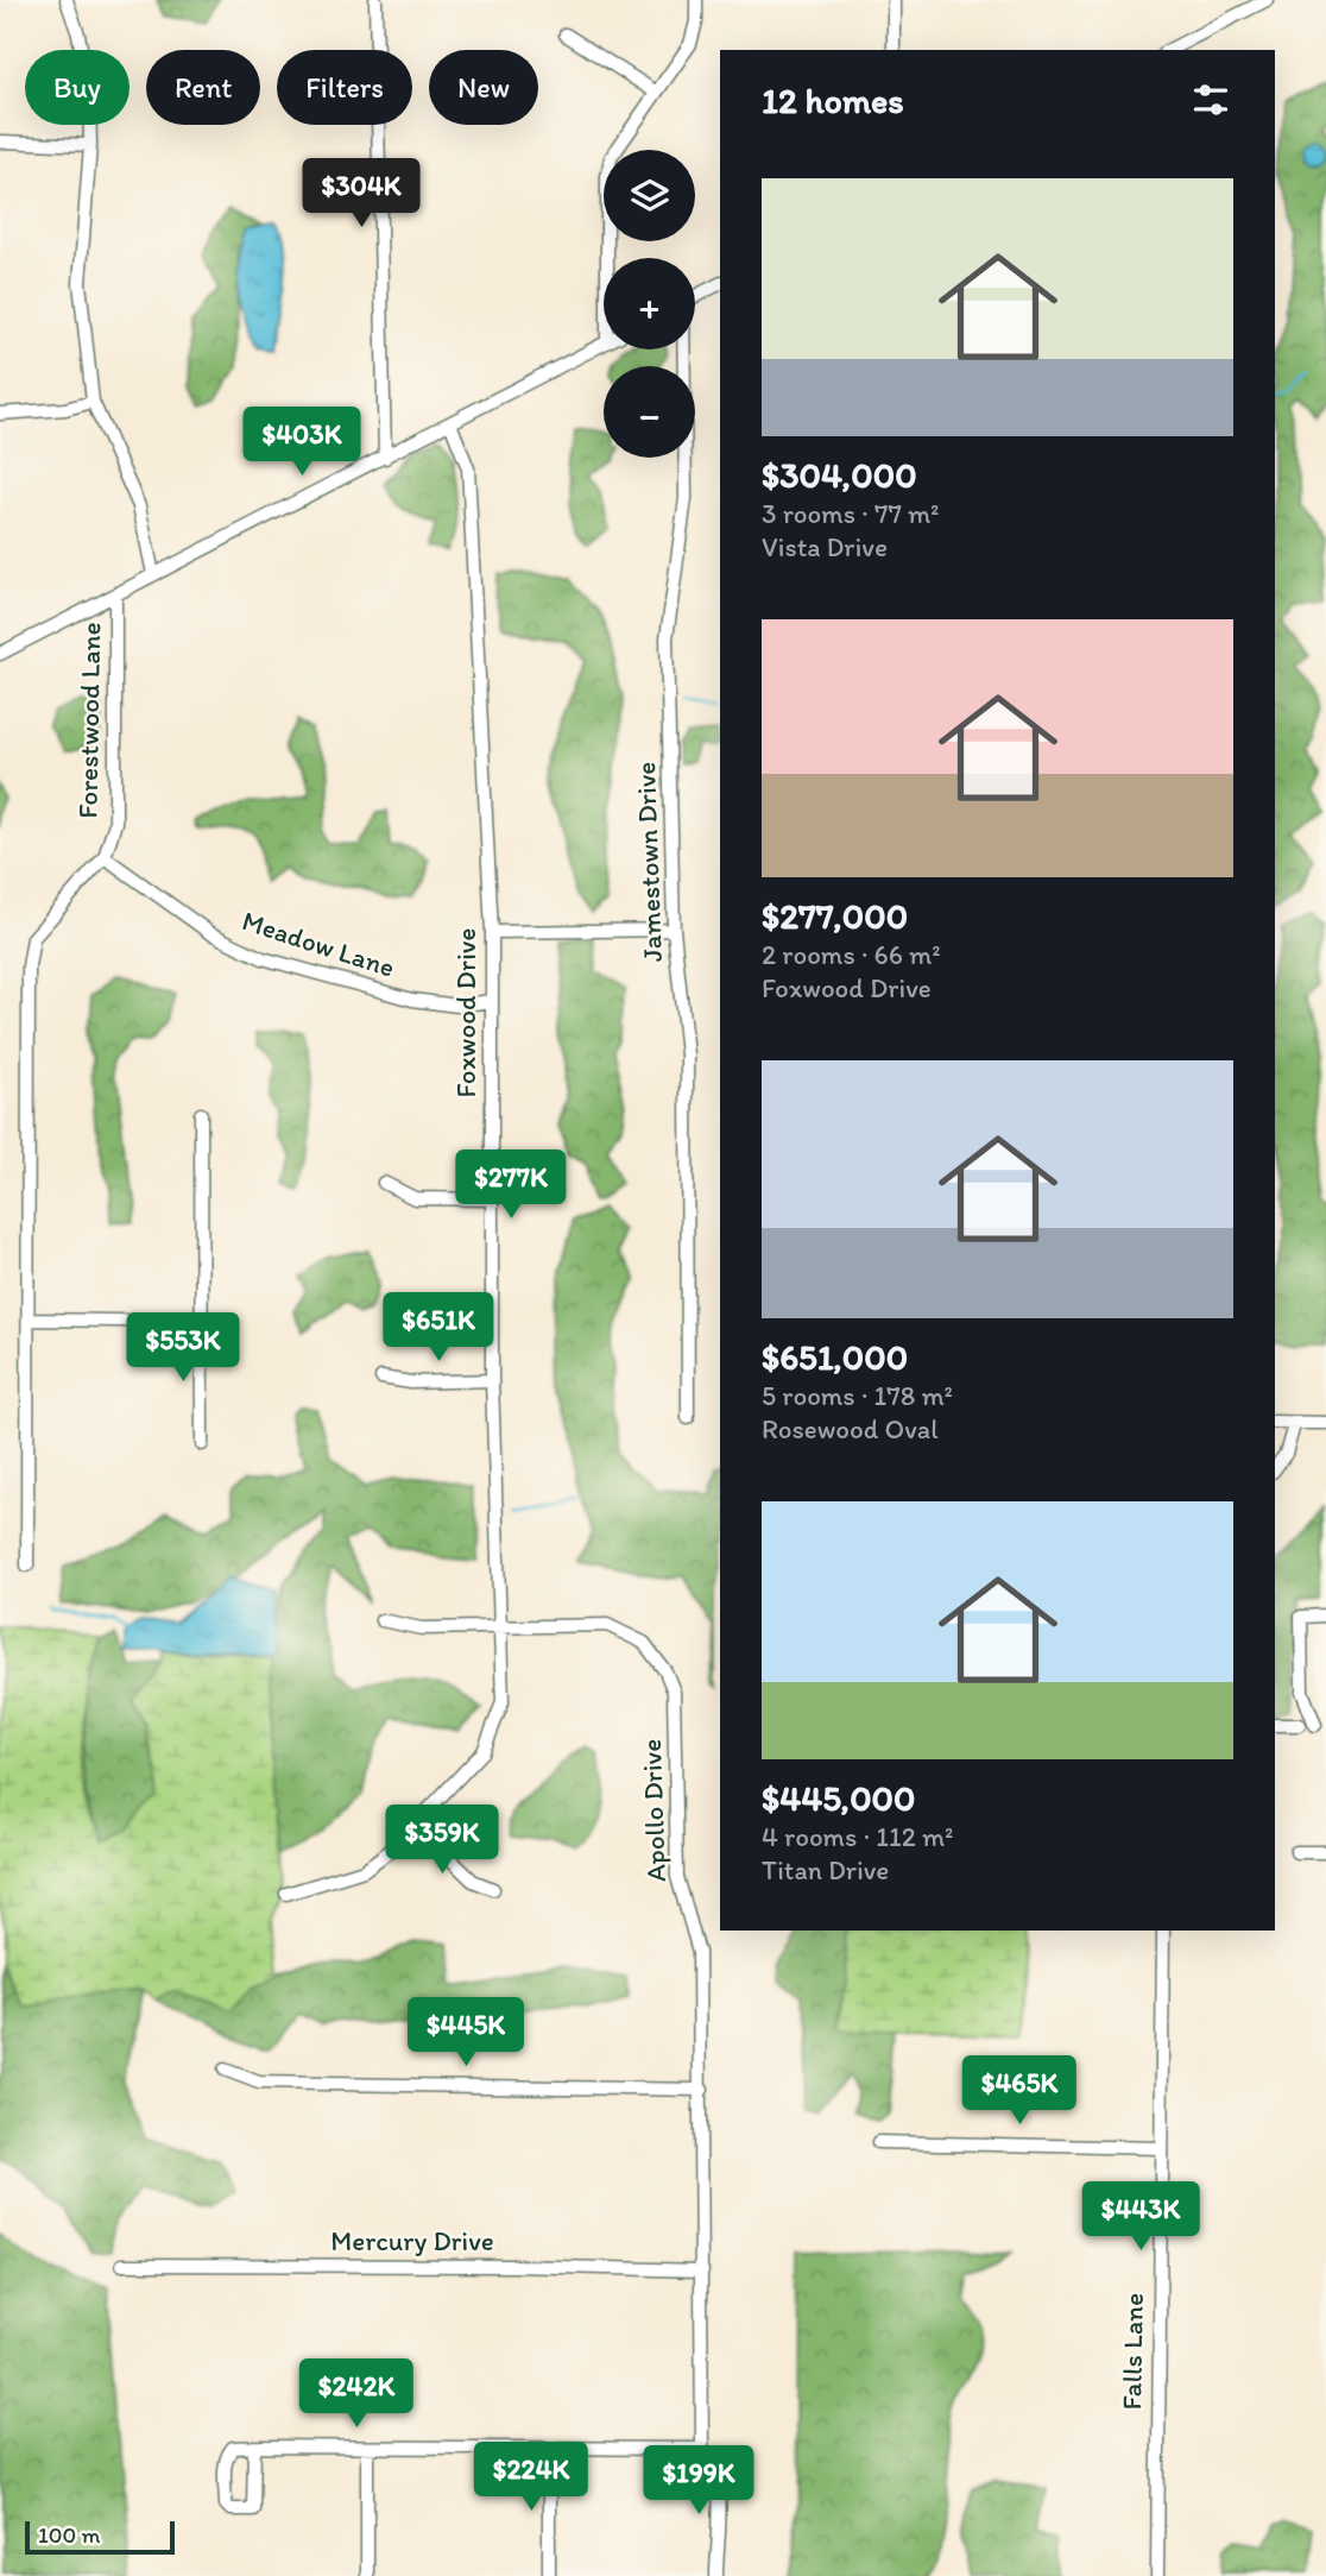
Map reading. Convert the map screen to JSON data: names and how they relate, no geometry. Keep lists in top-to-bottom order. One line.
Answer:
{"streets":{"street":["Forestwood Lane","Jamestown Drive","Meadow Lane","Foxwood Drive","Apollo Drive","Mercury Drive","Falls Lane"]},"crossings":[["Forestwood Lane","Meadow Lane"],["Meadow Lane","Foxwood Drive"],["Foxwood Drive","Apollo Drive"],["Apollo Drive","Mercury Drive"]],"scale_bar":"100 m","page":{"chip":["Buy","Rent","Filters","New"],"heading":"12 homes","map_buttons":["+","−"],"list":[{"name":"$304,000","note":"3 rooms · 77 m² · Vista Drive"},{"name":"$277,000","note":"2 rooms · 66 m² · Foxwood Drive"},{"name":"$651,000","note":"5 rooms · 178 m² · Rosewood Oval"},{"name":"$445,000","note":"4 rooms · 112 m² · Titan Drive"}],"price":["$304K","$403K","$277K","$651K","$553K","$359K","$445K","$465K","$443K","$242K","$224K","$199K"],"scale":"100 m"}}
